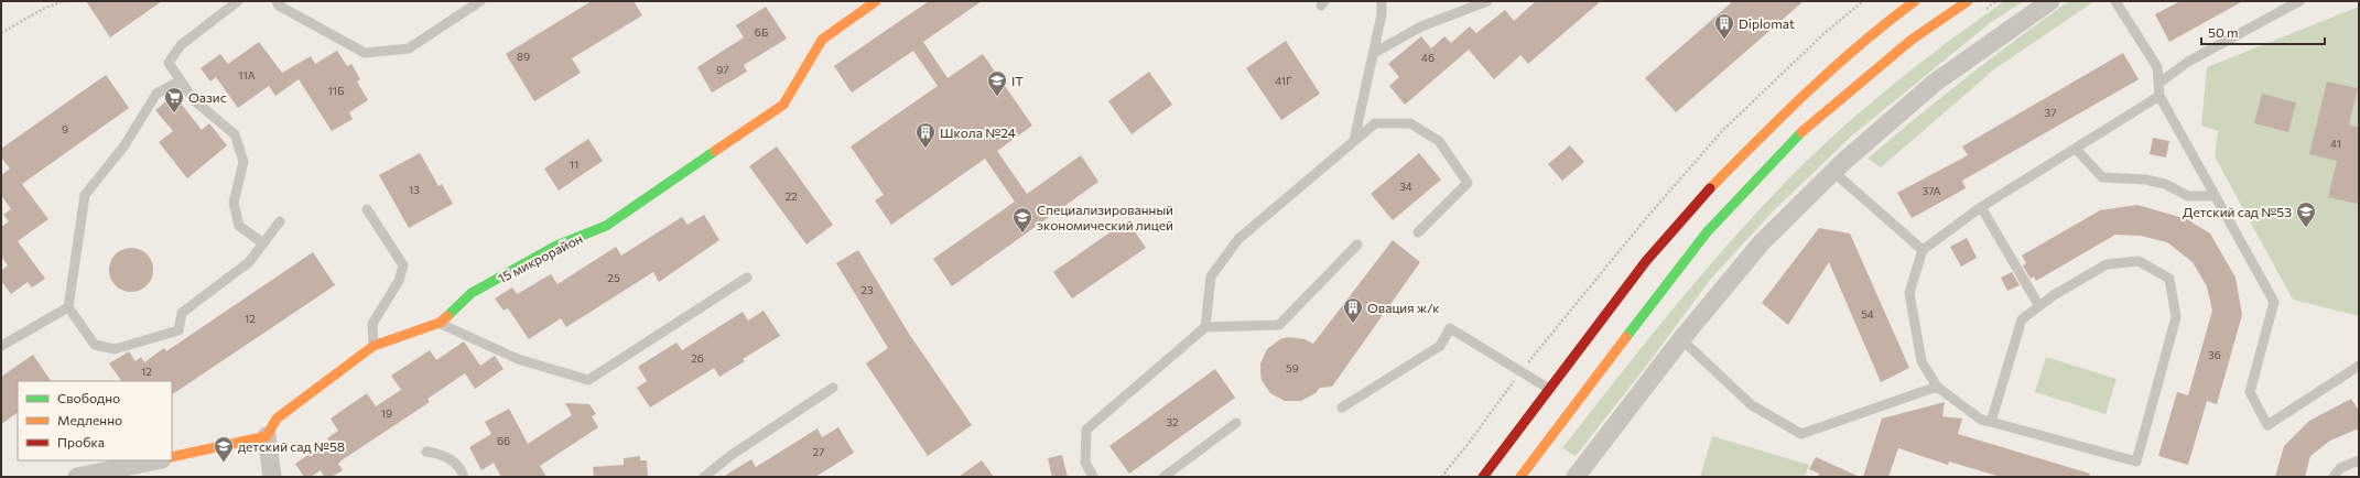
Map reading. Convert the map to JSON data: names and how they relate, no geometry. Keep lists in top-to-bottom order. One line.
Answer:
{"streets":{"main road":["15 микрорайон"]},"places":{"building":["Diplomat","Школа №24","Овация ж/к"],"school or university":["IT","Детский сад №53","Специализированный экономический лицей","детский сад №58"],"supermarket":["Оазис"]},"house_numbers":["6Б","89","46","97","11А","41Г","11Б","37","9","41","11","34","13","37А","22","25","23","54","12","36","26","59","12","19","32","66","27"],"legend":["Свободно","Медленно","Пробка"],"scale_bar":"50 m"}
